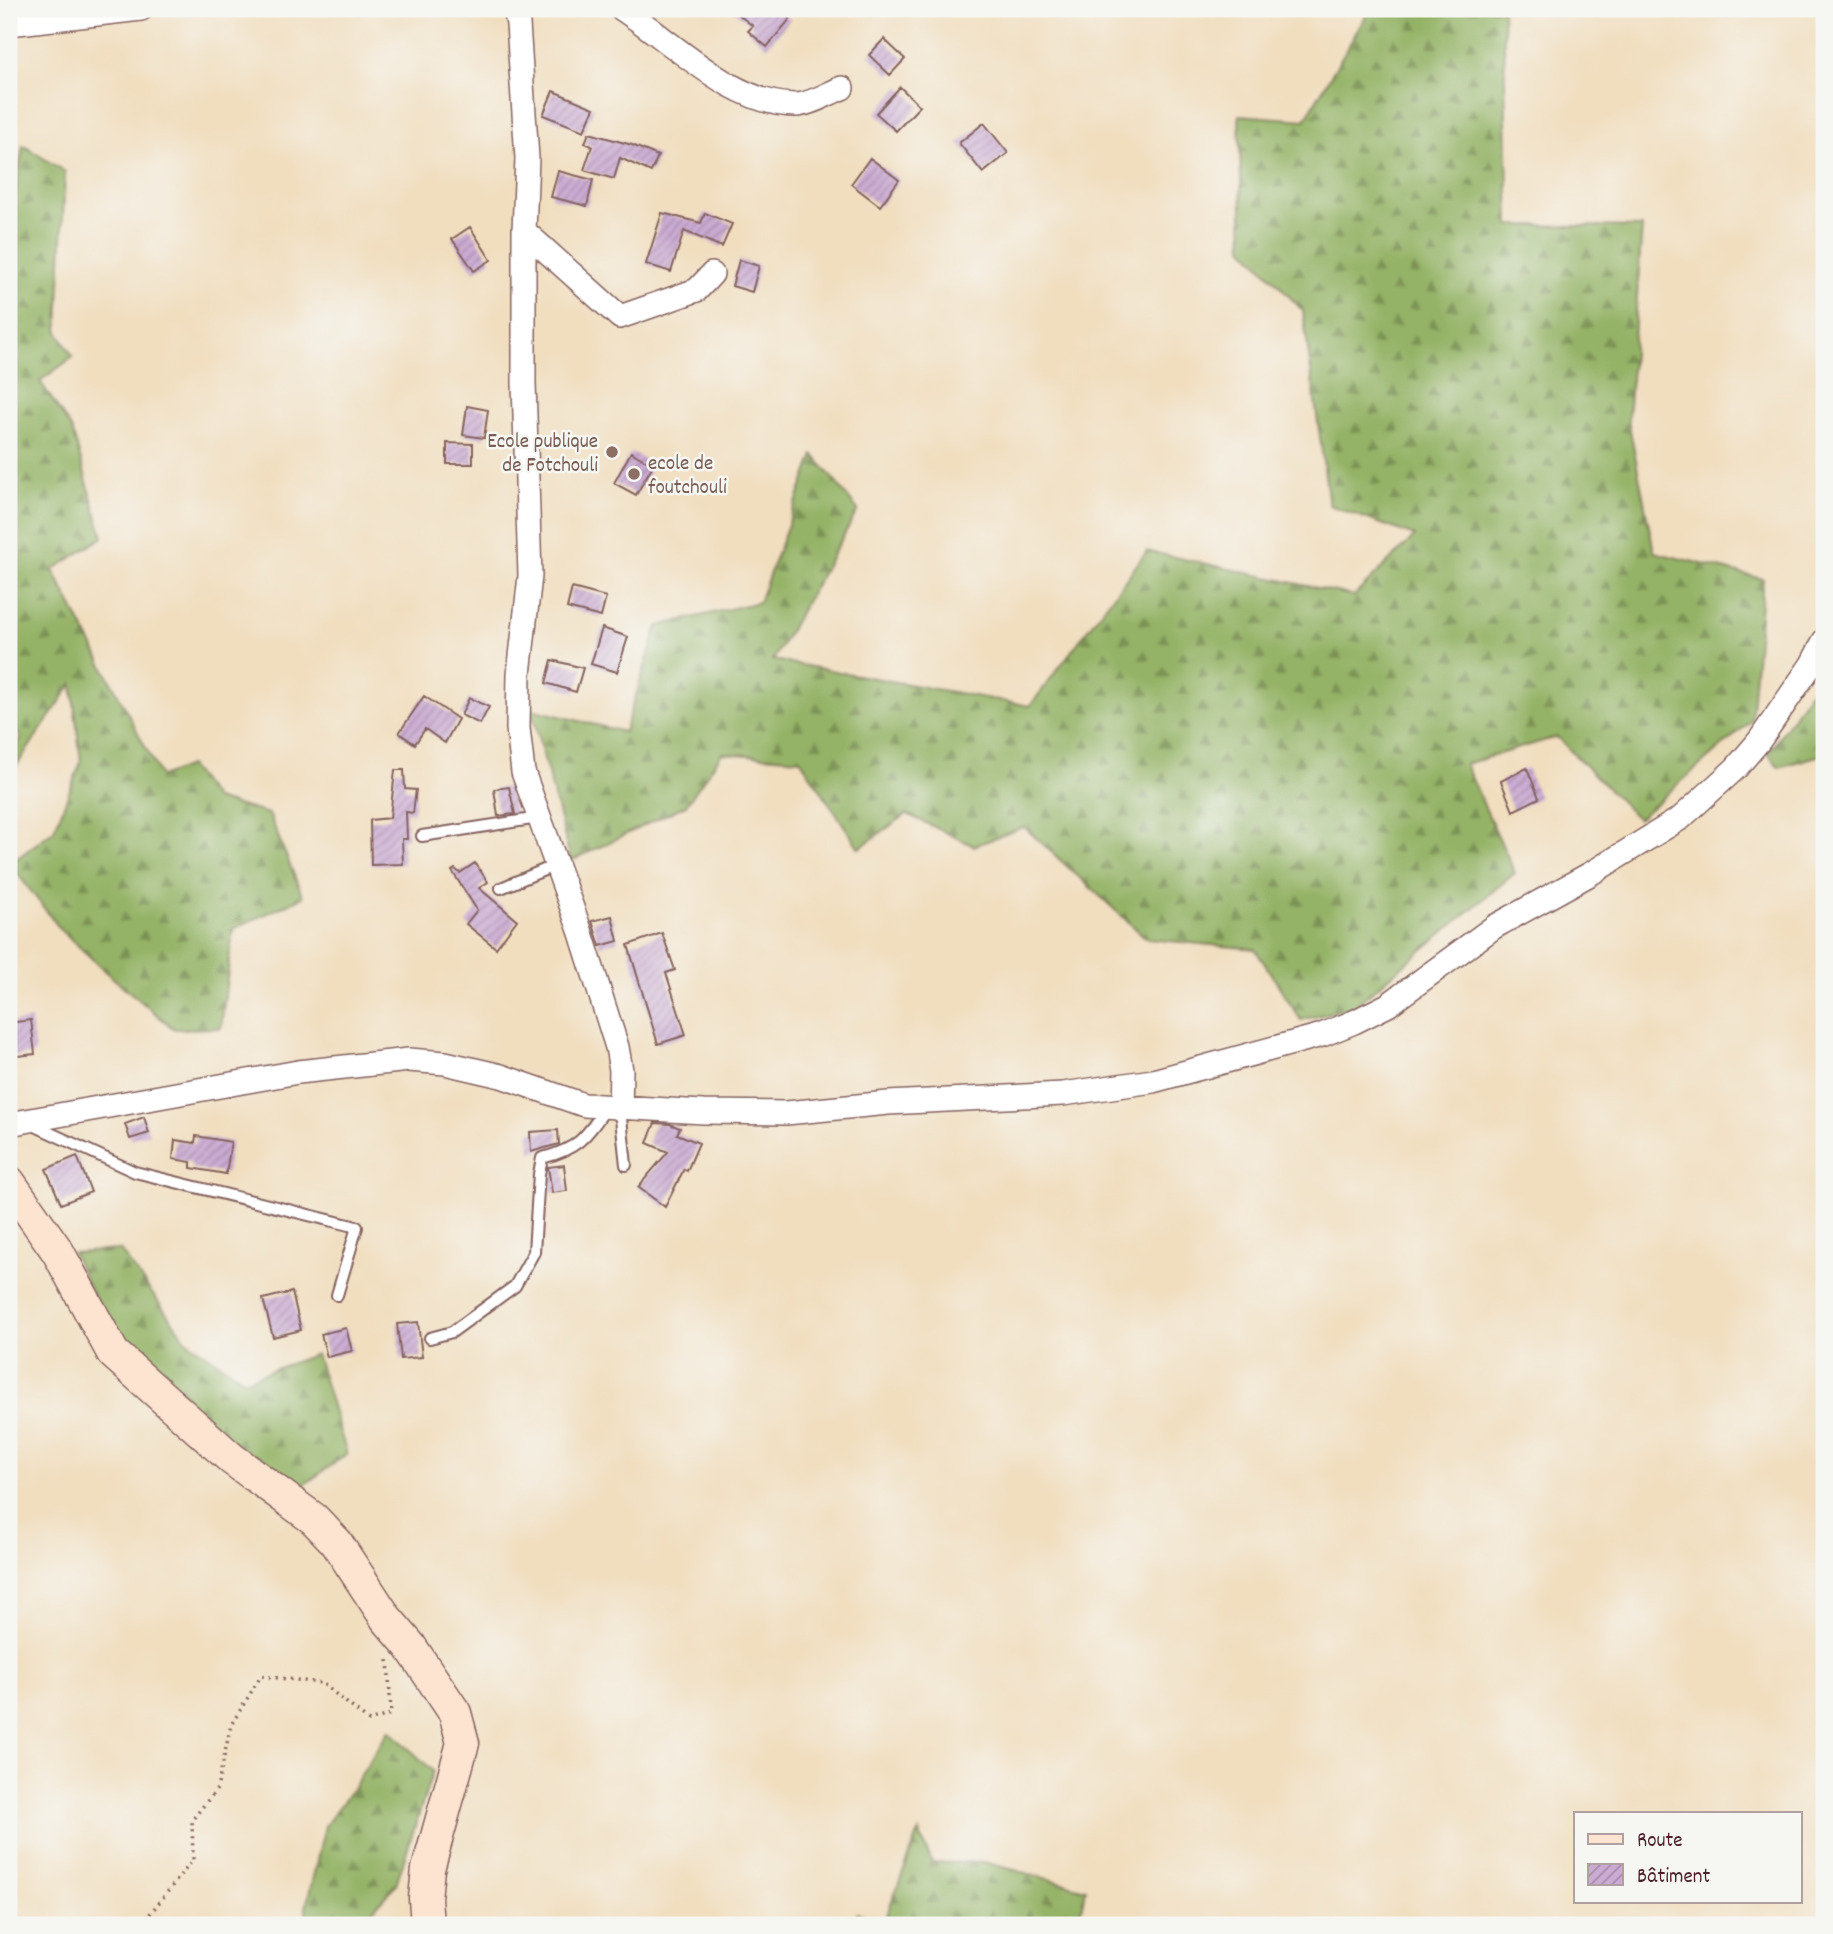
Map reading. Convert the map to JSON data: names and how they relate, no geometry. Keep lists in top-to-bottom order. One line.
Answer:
{"places":["Ecole publique de Fotchouli","ecole de foutchouli"],"legend":["Route","Bâtiment"]}
